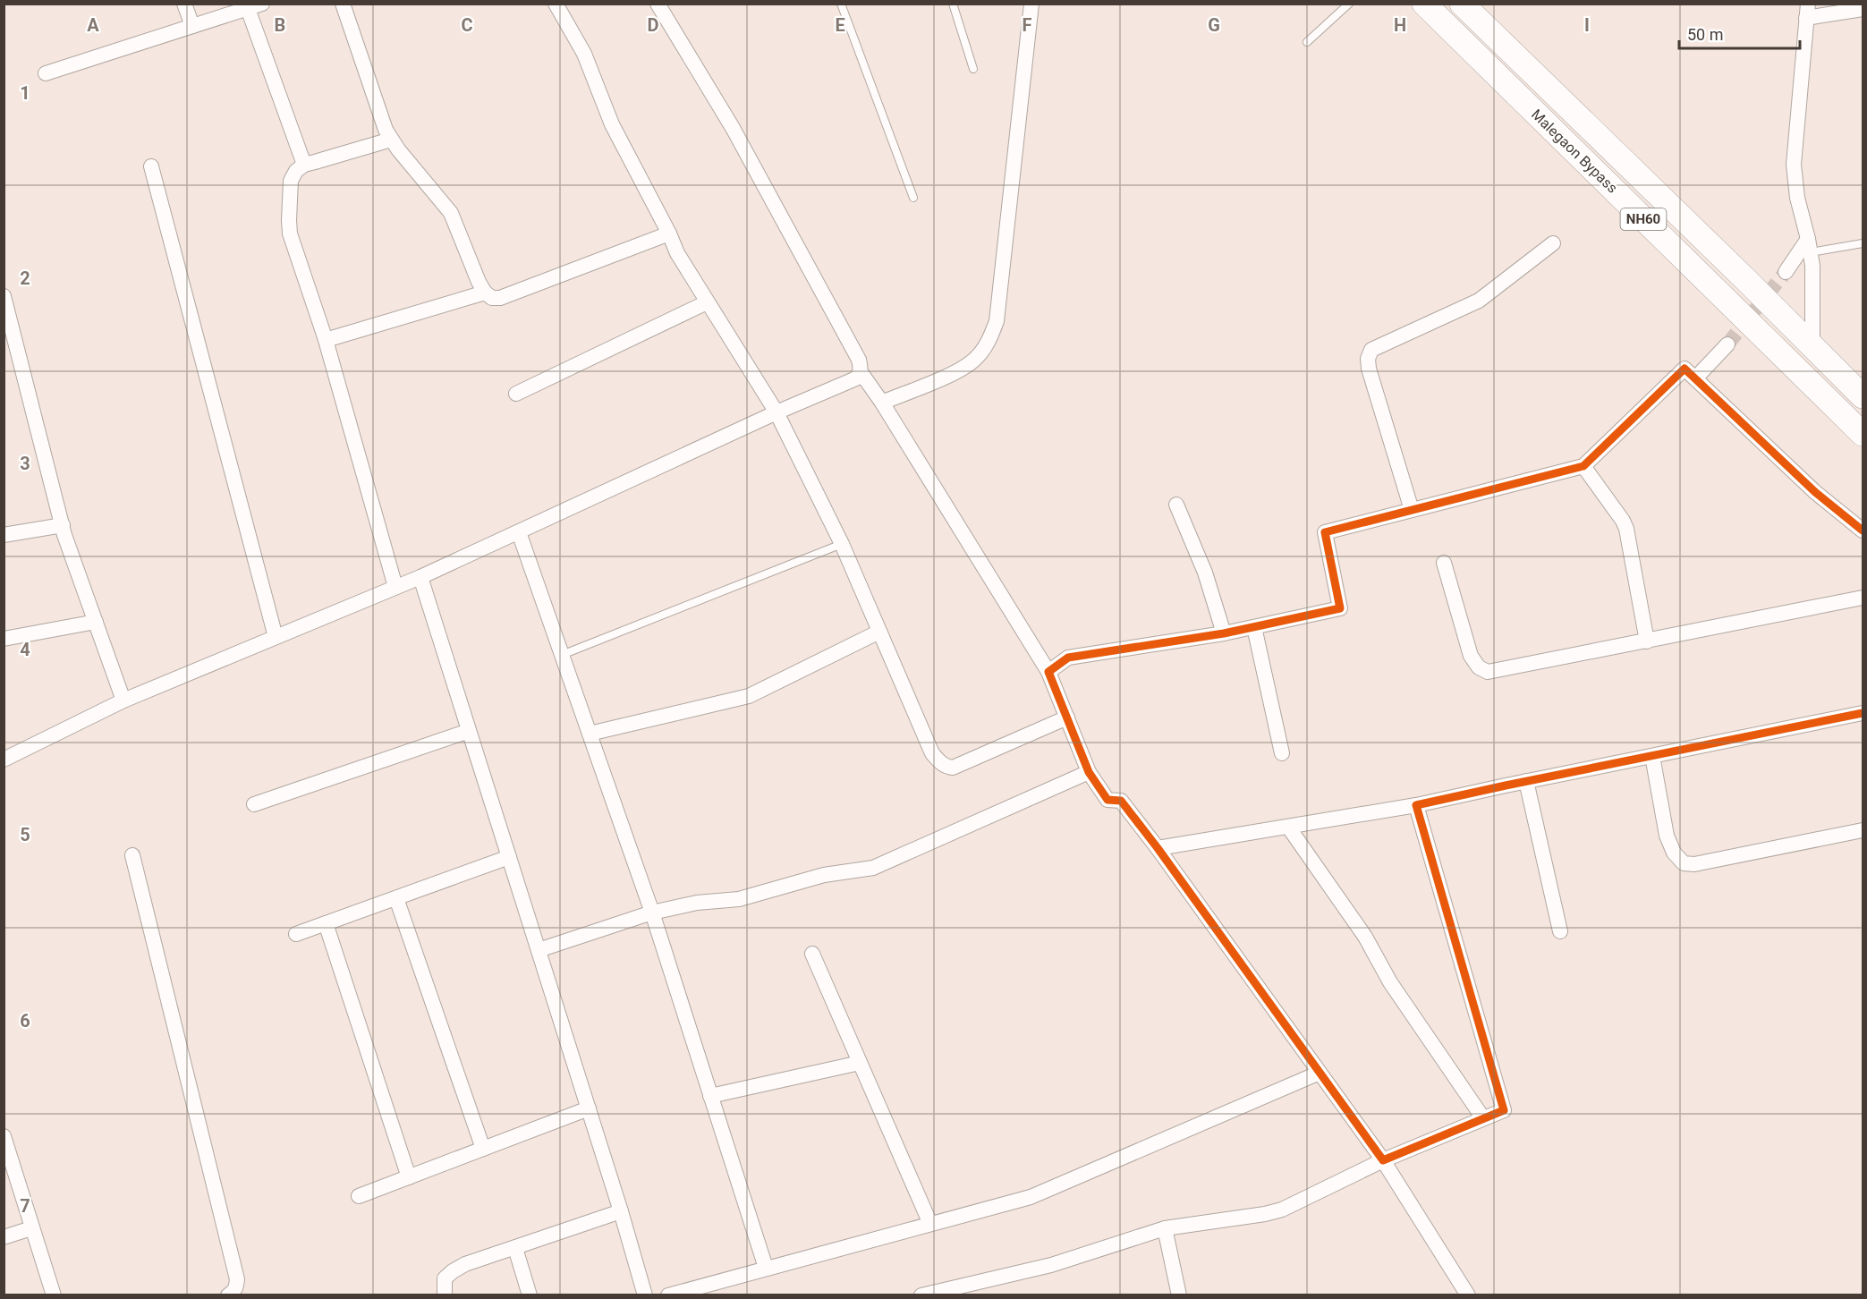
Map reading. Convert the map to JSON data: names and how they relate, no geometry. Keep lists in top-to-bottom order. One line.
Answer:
{"streets":{"highway":["Malegaon Bypass","NH60"]},"scale_bar":"50 m","grid":{"columns":["A","B","C","D","E","F","G","H","I"],"rows":["1","2","3","4","5","6","7"]}}
